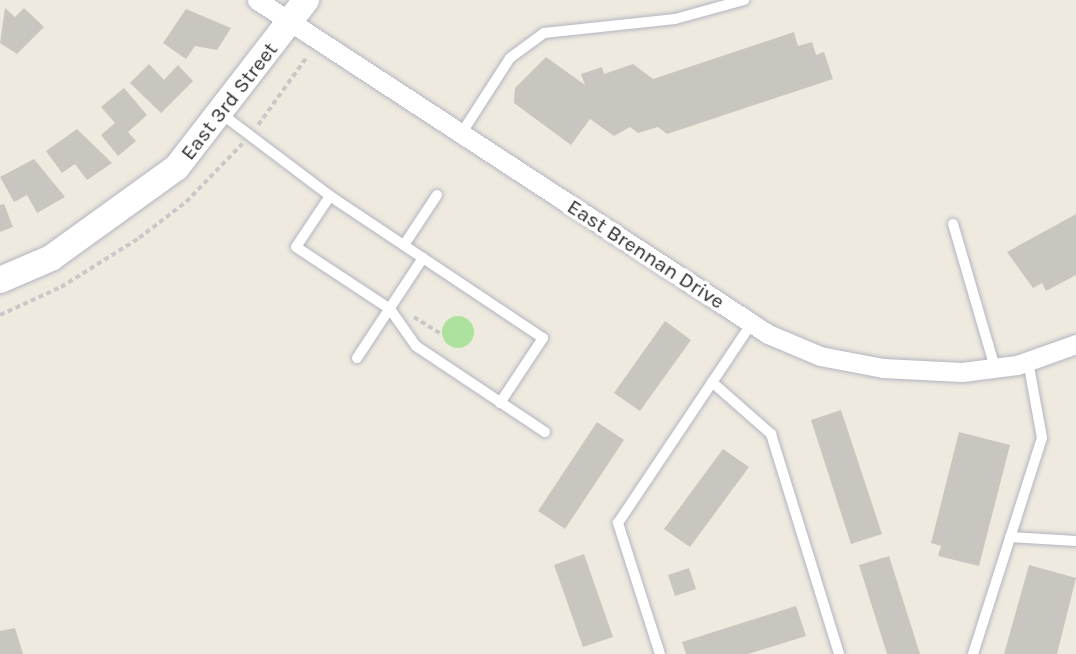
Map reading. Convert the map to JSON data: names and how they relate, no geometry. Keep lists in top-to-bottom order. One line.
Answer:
{"streets":{"street":["East 3rd Street","East Brennan Drive"]},"crossings":[["East 3rd Street","East Brennan Drive"]]}
